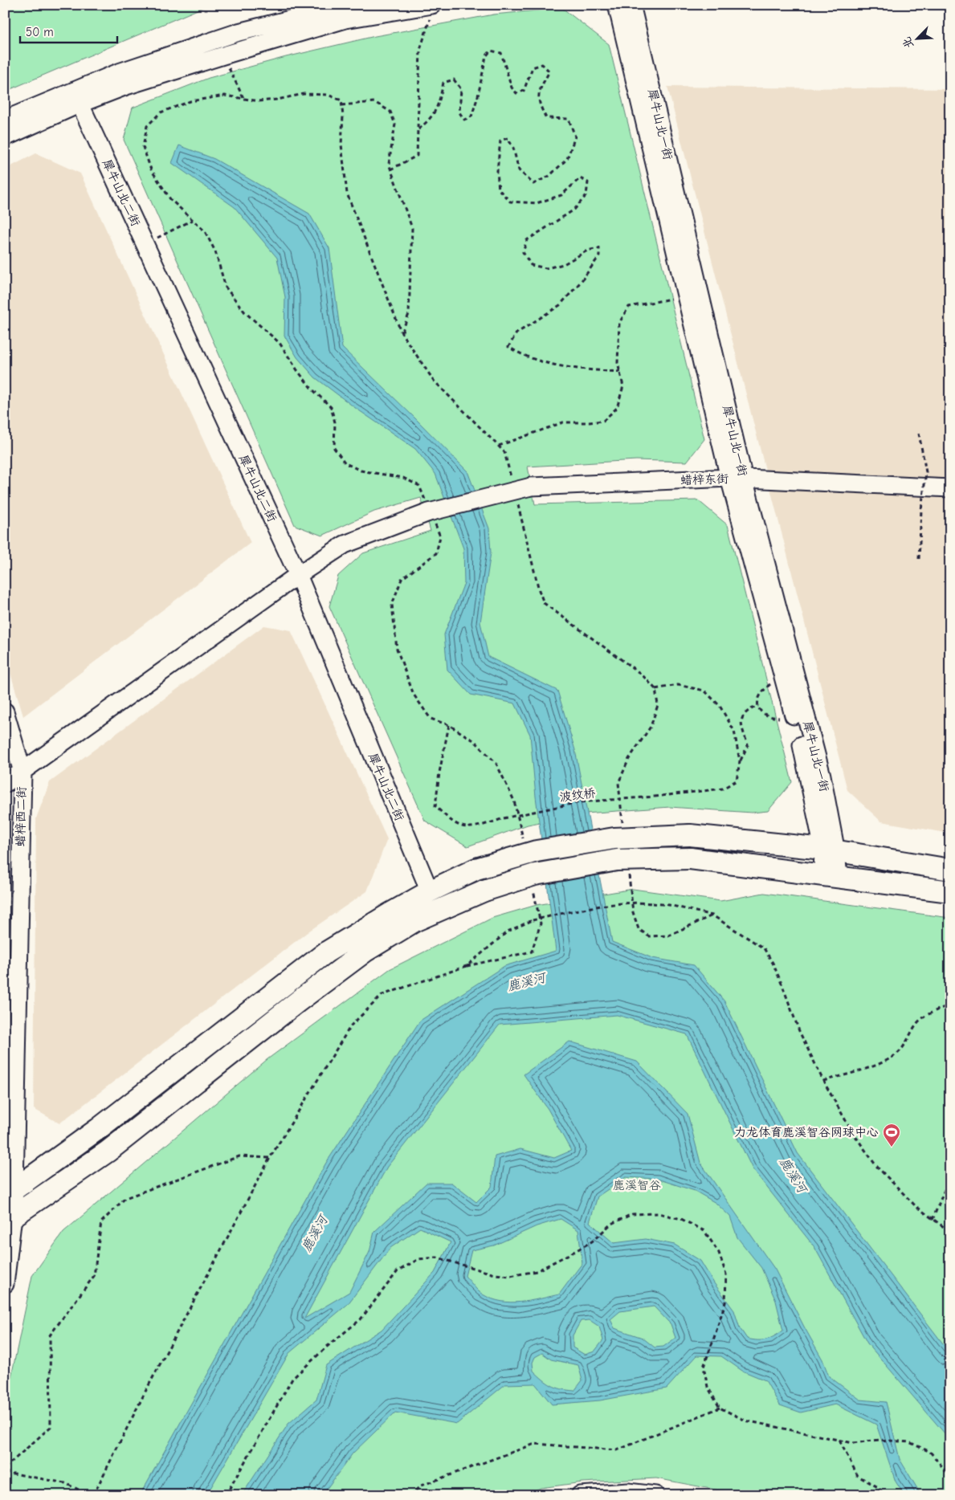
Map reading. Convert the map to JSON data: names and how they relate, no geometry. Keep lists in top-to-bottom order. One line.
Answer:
{"streets":{"street":["犀牛山北一街","犀牛山北二街","蜡梓东街","蜡梓西二街"],"path":["波纹桥"]},"crossings":[["犀牛山北一街","蜡梓东街"],["犀牛山北二街","蜡梓东街"],["蜡梓东街","蜡梓西二街"]],"water":["鹿溪河"],"parks":["鹿溪智谷"],"places":{"sports":["力龙体育鹿溪智谷网球中心"]},"scale_bar":"50 m","north":"bottom left"}
